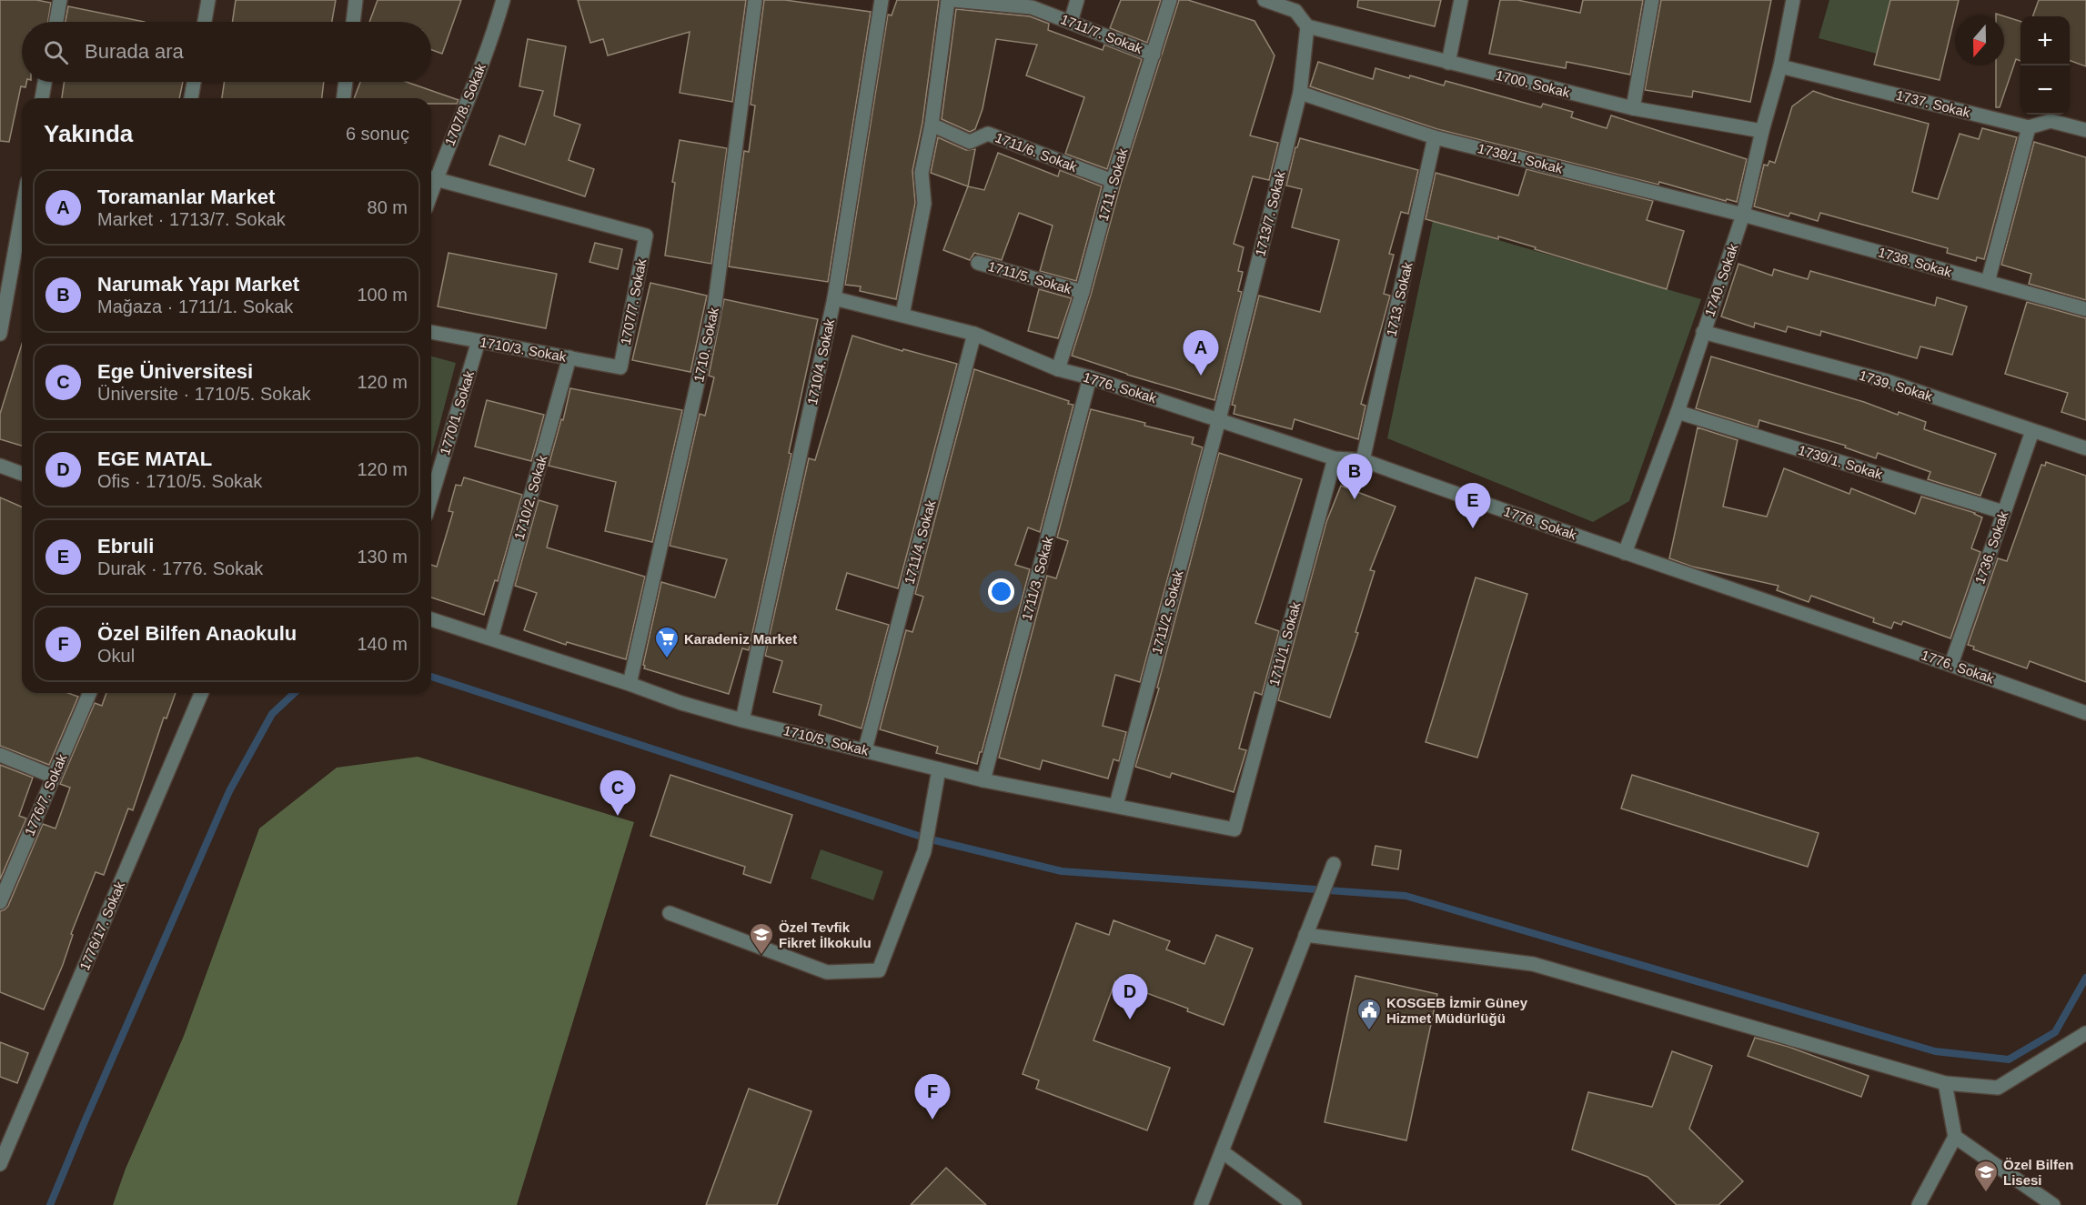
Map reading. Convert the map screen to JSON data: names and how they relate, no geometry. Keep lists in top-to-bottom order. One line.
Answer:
{"streets":{"street":["1711/7. Sokak","1700. Sokak","1737. Sokak","1707/8. Sokak","1711/6. Sokak","1738/1. Sokak","1711. Sokak","1713/7. Sokak","1738. Sokak","1711/5. Sokak","1740. Sokak","1713. Sokak","1707/7. Sokak","1710. Sokak","1710/3. Sokak","1710/4. Sokak","1739. Sokak","1776. Sokak","1770/1. Sokak","1739/1. Sokak","1710/2. Sokak","1711/4. Sokak","1736. Sokak","1711/3. Sokak","1711/2. Sokak","1711/1. Sokak","1710/5. Sokak","1776/7. Sokak","1776/17. Sokak"]},"crossings":[["1711/7. Sokak","1711. Sokak"],["1700. Sokak","1713/7. Sokak"],["1700. Sokak","1740. Sokak"],["1737. Sokak","1740. Sokak"],["1707/8. Sokak","1707/7. Sokak"],["1711/6. Sokak","1711. Sokak"],["1738/1. Sokak","1713/7. Sokak"],["1738/1. Sokak","1738. Sokak"],["1738/1. Sokak","1740. Sokak"],["1738/1. Sokak","1713. Sokak"],["1711. Sokak","1711/5. Sokak"],["1711. Sokak","1776. Sokak"],["1713/7. Sokak","1776. Sokak"],["1713/7. Sokak","1711/2. Sokak"],["1738. Sokak","1740. Sokak"],["1740. Sokak","1739. Sokak"],["1740. Sokak","1776. Sokak"],["1740. Sokak","1739/1. Sokak"],["1713. Sokak","1776. Sokak"],["1707/7. Sokak","1710/3. Sokak"],["1710. Sokak","1710/5. Sokak"],["1710/3. Sokak","1770/1. Sokak"],["1710/3. Sokak","1710/2. Sokak"],["1710/4. Sokak","1776. Sokak"],["1710/4. Sokak","1710/5. Sokak"],["1739. Sokak","1736. Sokak"],["1776. Sokak","1711/4. Sokak"],["1776. Sokak","1736. Sokak"],["1776. Sokak","1711/3. Sokak"],["1776. Sokak","1711/2. Sokak"],["1776. Sokak","1711/1. Sokak"],["1739/1. Sokak","1736. Sokak"],["1710/2. Sokak","1710/5. Sokak"],["1711/4. Sokak","1710/5. Sokak"],["1711/3. Sokak","1710/5. Sokak"],["1711/2. Sokak","1710/5. Sokak"],["1711/1. Sokak","1710/5. Sokak"]],"places":{"supermarket":["Karadeniz Market"],"school or university":["Özel Tevfik Fikret İlkokulu","Özel Bilfen Lisesi"],"public building":["KOSGEB İzmir Güney Hizmet Müdürlüğü"]},"north":"bottom","page":{"map_buttons":["+","−"],"search":"Burada ara","heading":["Yakında","6 sonuç"],"list":[{"mark":"A","name":"Toramanlar Market","note":"Market · 1713/7. Sokak","value":"80 m"},{"mark":"B","name":"Narumak Yapı Market","note":"Mağaza · 1711/1. Sokak","value":"100 m"},{"mark":"C","name":"Ege Üniversitesi","note":"Üniversite · 1710/5. Sokak","value":"120 m"},{"mark":"D","name":"EGE MATAL","note":"Ofis · 1710/5. Sokak","value":"120 m"},{"mark":"E","name":"Ebruli","note":"Durak · 1776. Sokak","value":"130 m"},{"mark":"F","name":"Özel Bilfen Anaokulu","note":"Okul","value":"140 m"}],"pins":["A","B","E","C","D","F"]}}
